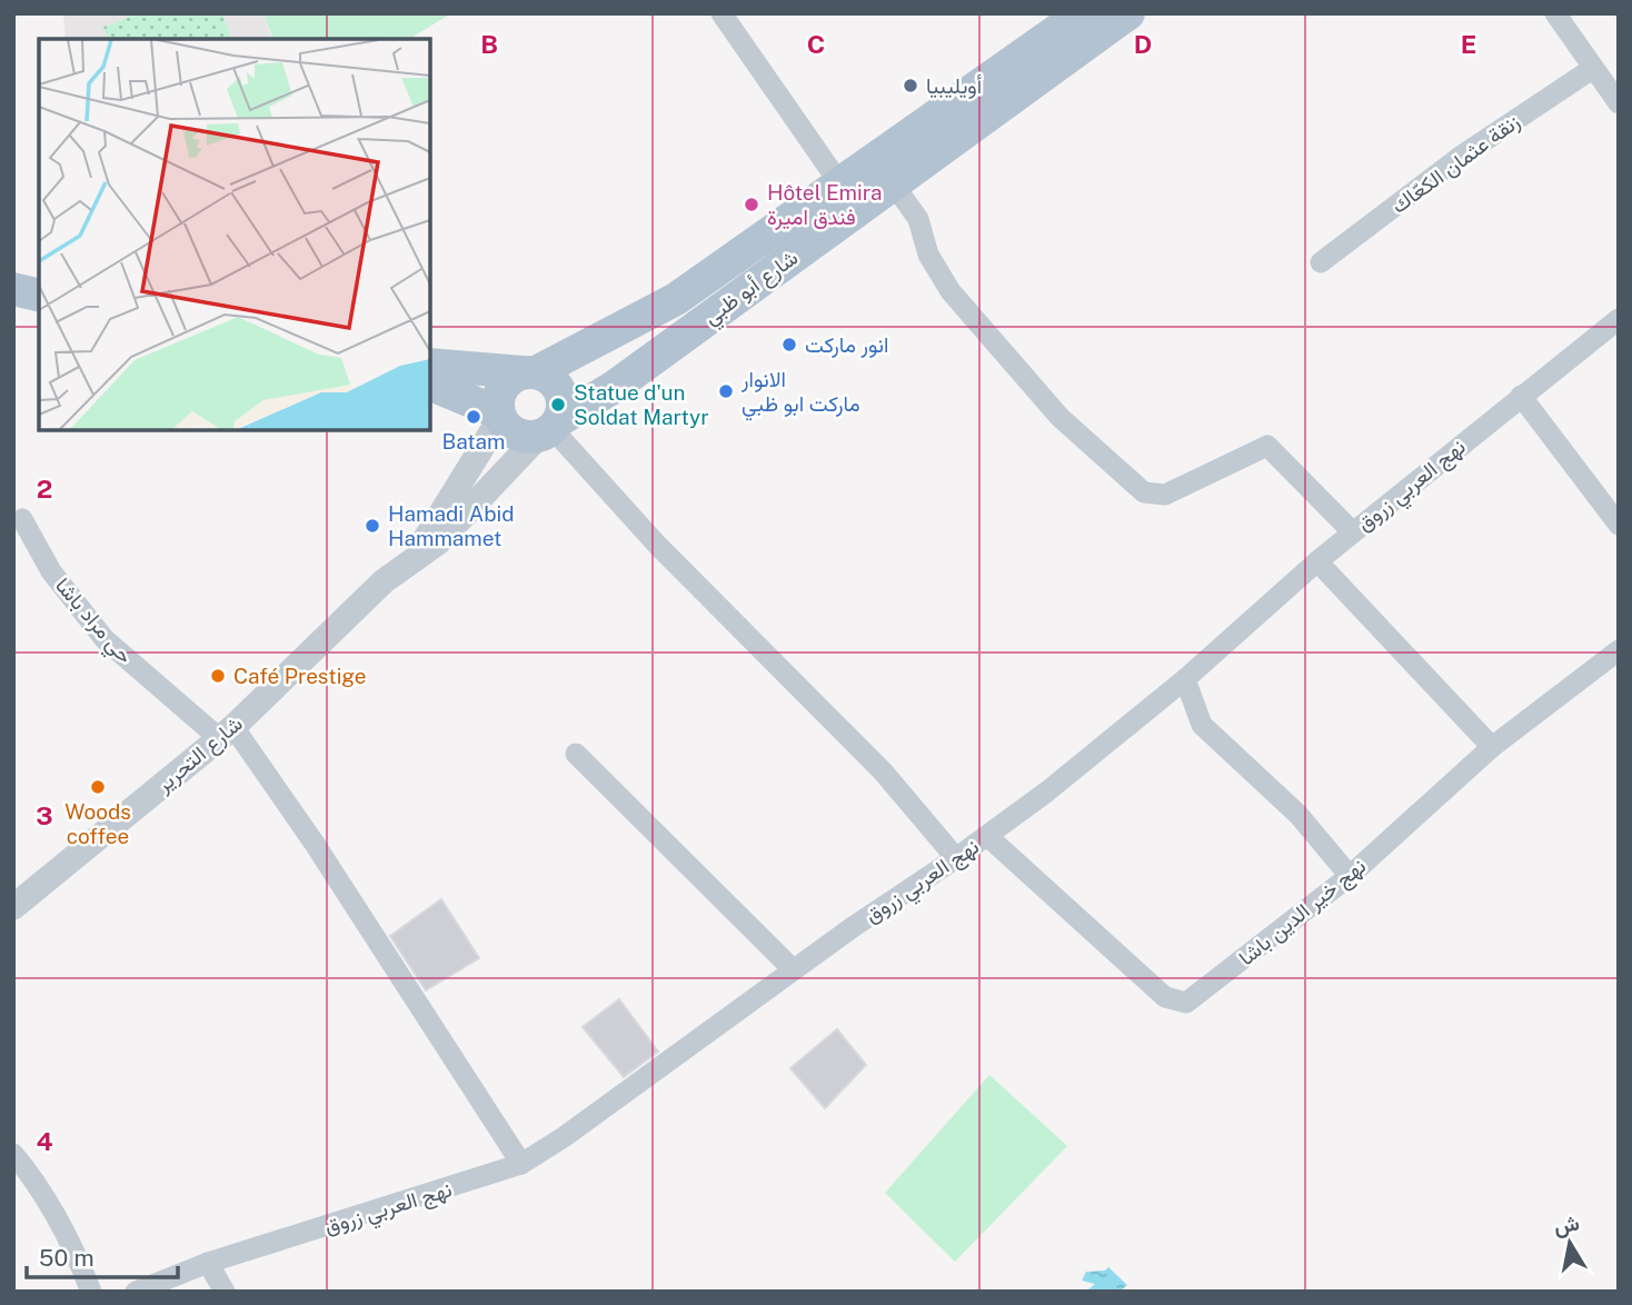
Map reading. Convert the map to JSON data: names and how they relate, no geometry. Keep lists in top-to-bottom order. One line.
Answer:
{"streets":{"main road":["شارع أبو ظبي"],"street":["زنقة عثمان الكعّاك","نهج العربي زروق","حي مراد باشا","شارع التحرير","نهج خير الدين باشا"]},"crossings":[["شارع أبو ظبي","شارع التحرير"],["نهج العربي زروق","حي مراد باشا"],["نهج العربي زروق","نهج خير الدين باشا"],["حي مراد باشا","شارع التحرير"]],"places":["أويليبيا","Hôtel Emira فندق اميرة","انور ماركت","الانوار ماركت ابو ظبي","Statue d'un Soldat Martyr","Batam","Hamadi Abid Hammamet","Café Prestige","Woods coffee"],"scale_bar":"50 m","north":"top","grid":{"columns":["B","C","D","E"],"rows":["2","3","4"]}}
